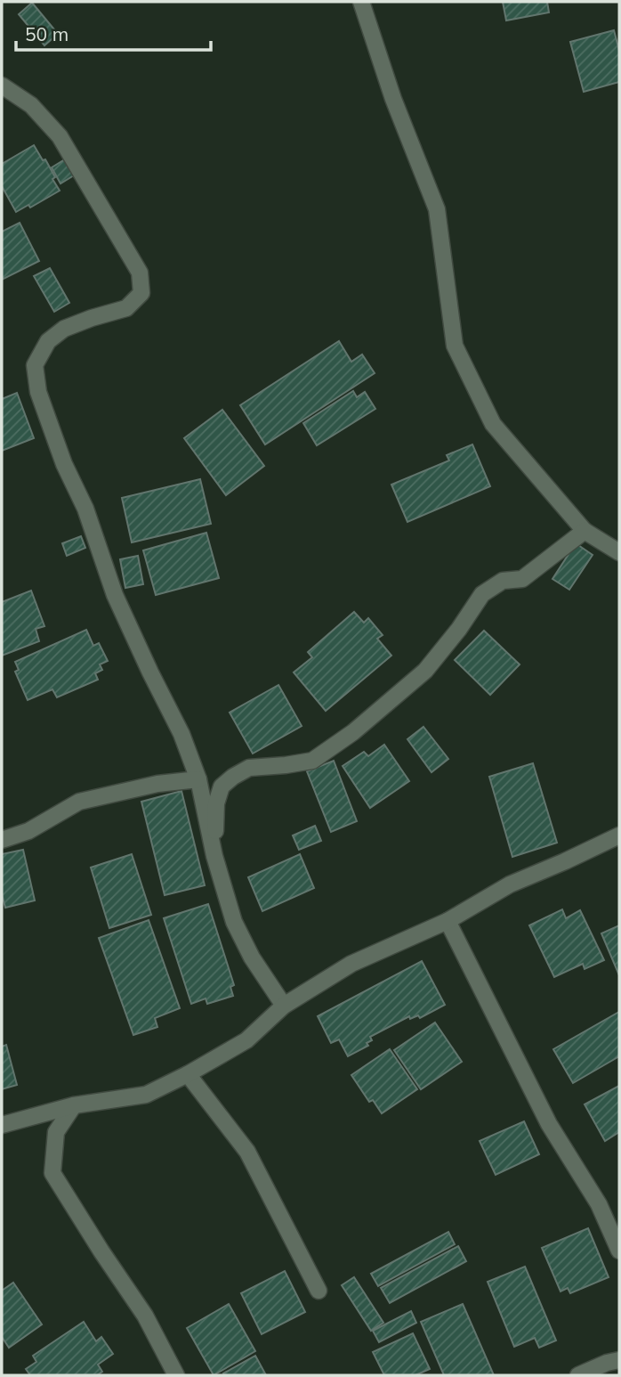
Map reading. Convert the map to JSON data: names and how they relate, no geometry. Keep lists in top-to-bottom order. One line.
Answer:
{"scale_bar":"50 m"}
